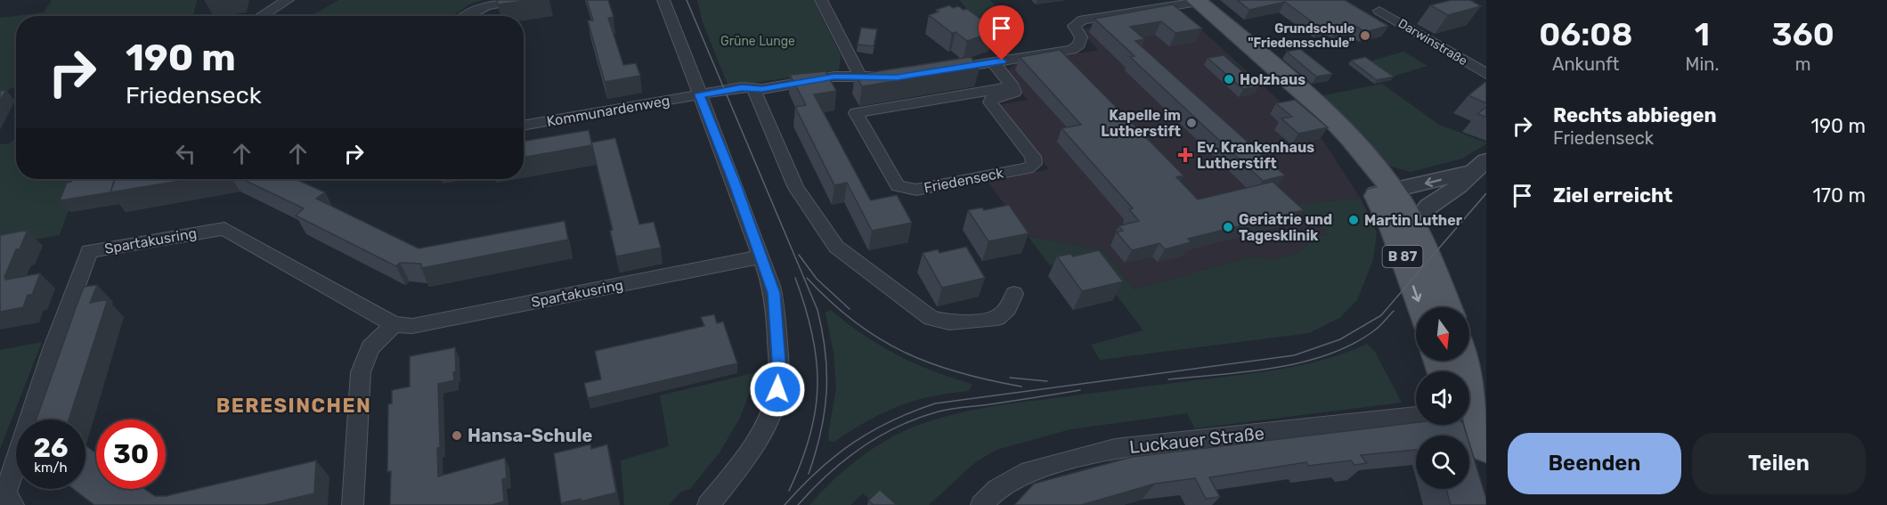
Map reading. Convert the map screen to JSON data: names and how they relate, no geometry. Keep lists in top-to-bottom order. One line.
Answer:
{"streets":{"main road":["B 87"],"street":["Darwinstraße","Kommunardenweg","Friedenseck","Spartakusring","Luckauer Straße"]},"districts":["BERESINCHEN"],"parks":["Grüne Lunge"],"places":{"other":["Grundschule \"Friedensschule\"","Holzhaus","Kapelle im Lutherstift","Martin Luther","Geriatrie und Tagesklinik","Hansa-Schule"],"health":["Ev. Krankenhaus Lutherstift"]},"north":"bottom","page":{"eta":["06:08","Ankunft","1","Min.","360","m"],"turn":["190 m","Friedenseck"],"list":[{"name":"Rechts abbiegen","note":"Friedenseck","value":"190 m"},{"name":"Ziel erreicht","value":"170 m"}],"speed":"26 km/h","limit":"30","buttons":["Beenden","Teilen"]}}
